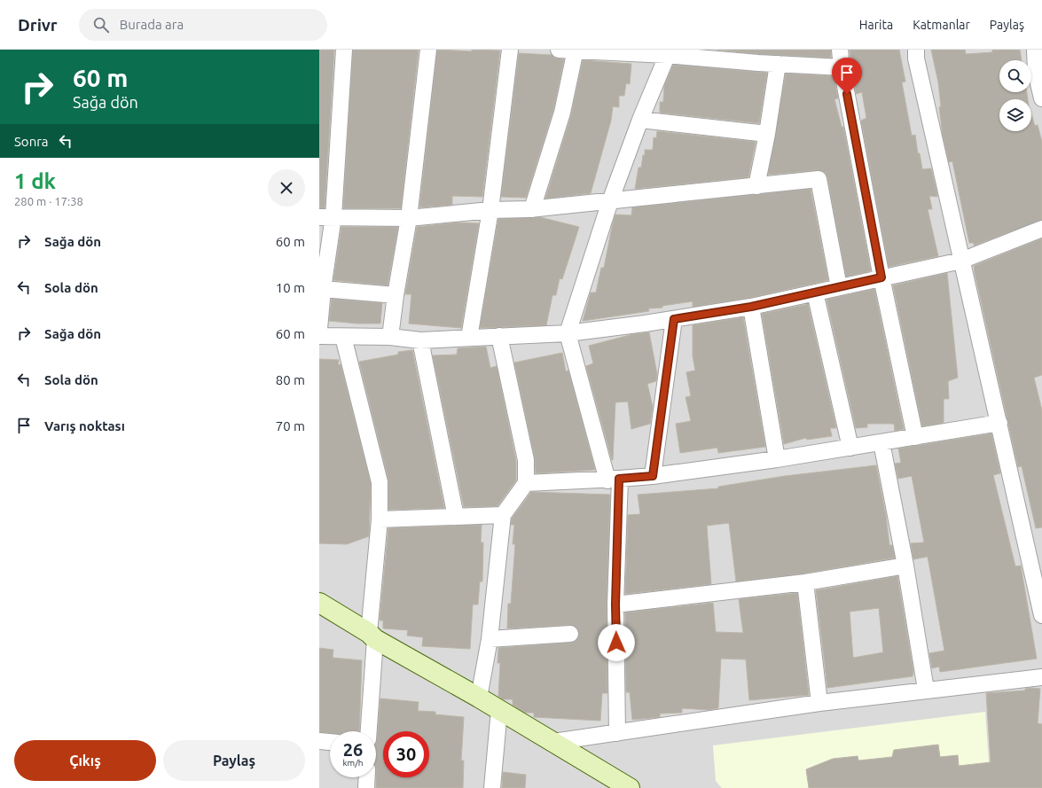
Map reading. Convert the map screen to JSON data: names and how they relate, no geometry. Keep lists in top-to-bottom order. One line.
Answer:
{"page":{"header":"Drivr","search":"Burada ara","nav":["Harita","Katmanlar","Paylaş"],"turn":["60 m","Sağa dön"],"then":"Sonra","heading":["1 dk","280 m · 17:38"],"list":[{"name":"Sağa dön","value":"60 m"},{"name":"Sola dön","value":"10 m"},{"name":"Sağa dön","value":"60 m"},{"name":"Sola dön","value":"80 m"},{"name":"Varış noktası","value":"70 m"}],"speed":"26 km/h","limit":"30","buttons":["Çıkış","Paylaş"]}}
